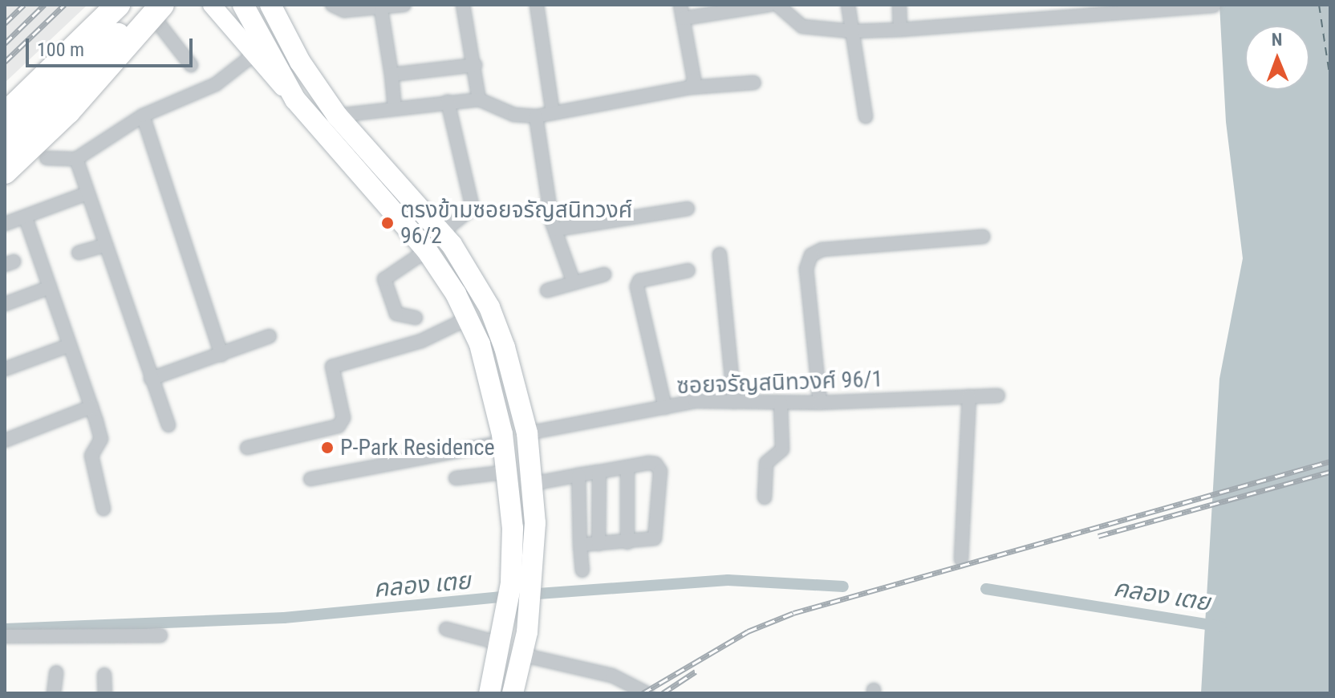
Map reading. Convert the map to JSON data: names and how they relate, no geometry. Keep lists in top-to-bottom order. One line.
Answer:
{"streets":{"street":["ซอยจรัญสนิทวงศ์ 96/1"]},"water":["คลอง เตย"],"places":["ตรงข้ามซอยจรัญสนิทวงศ์ 96/2","P-Park Residence"],"scale_bar":"100 m","north":"top"}
